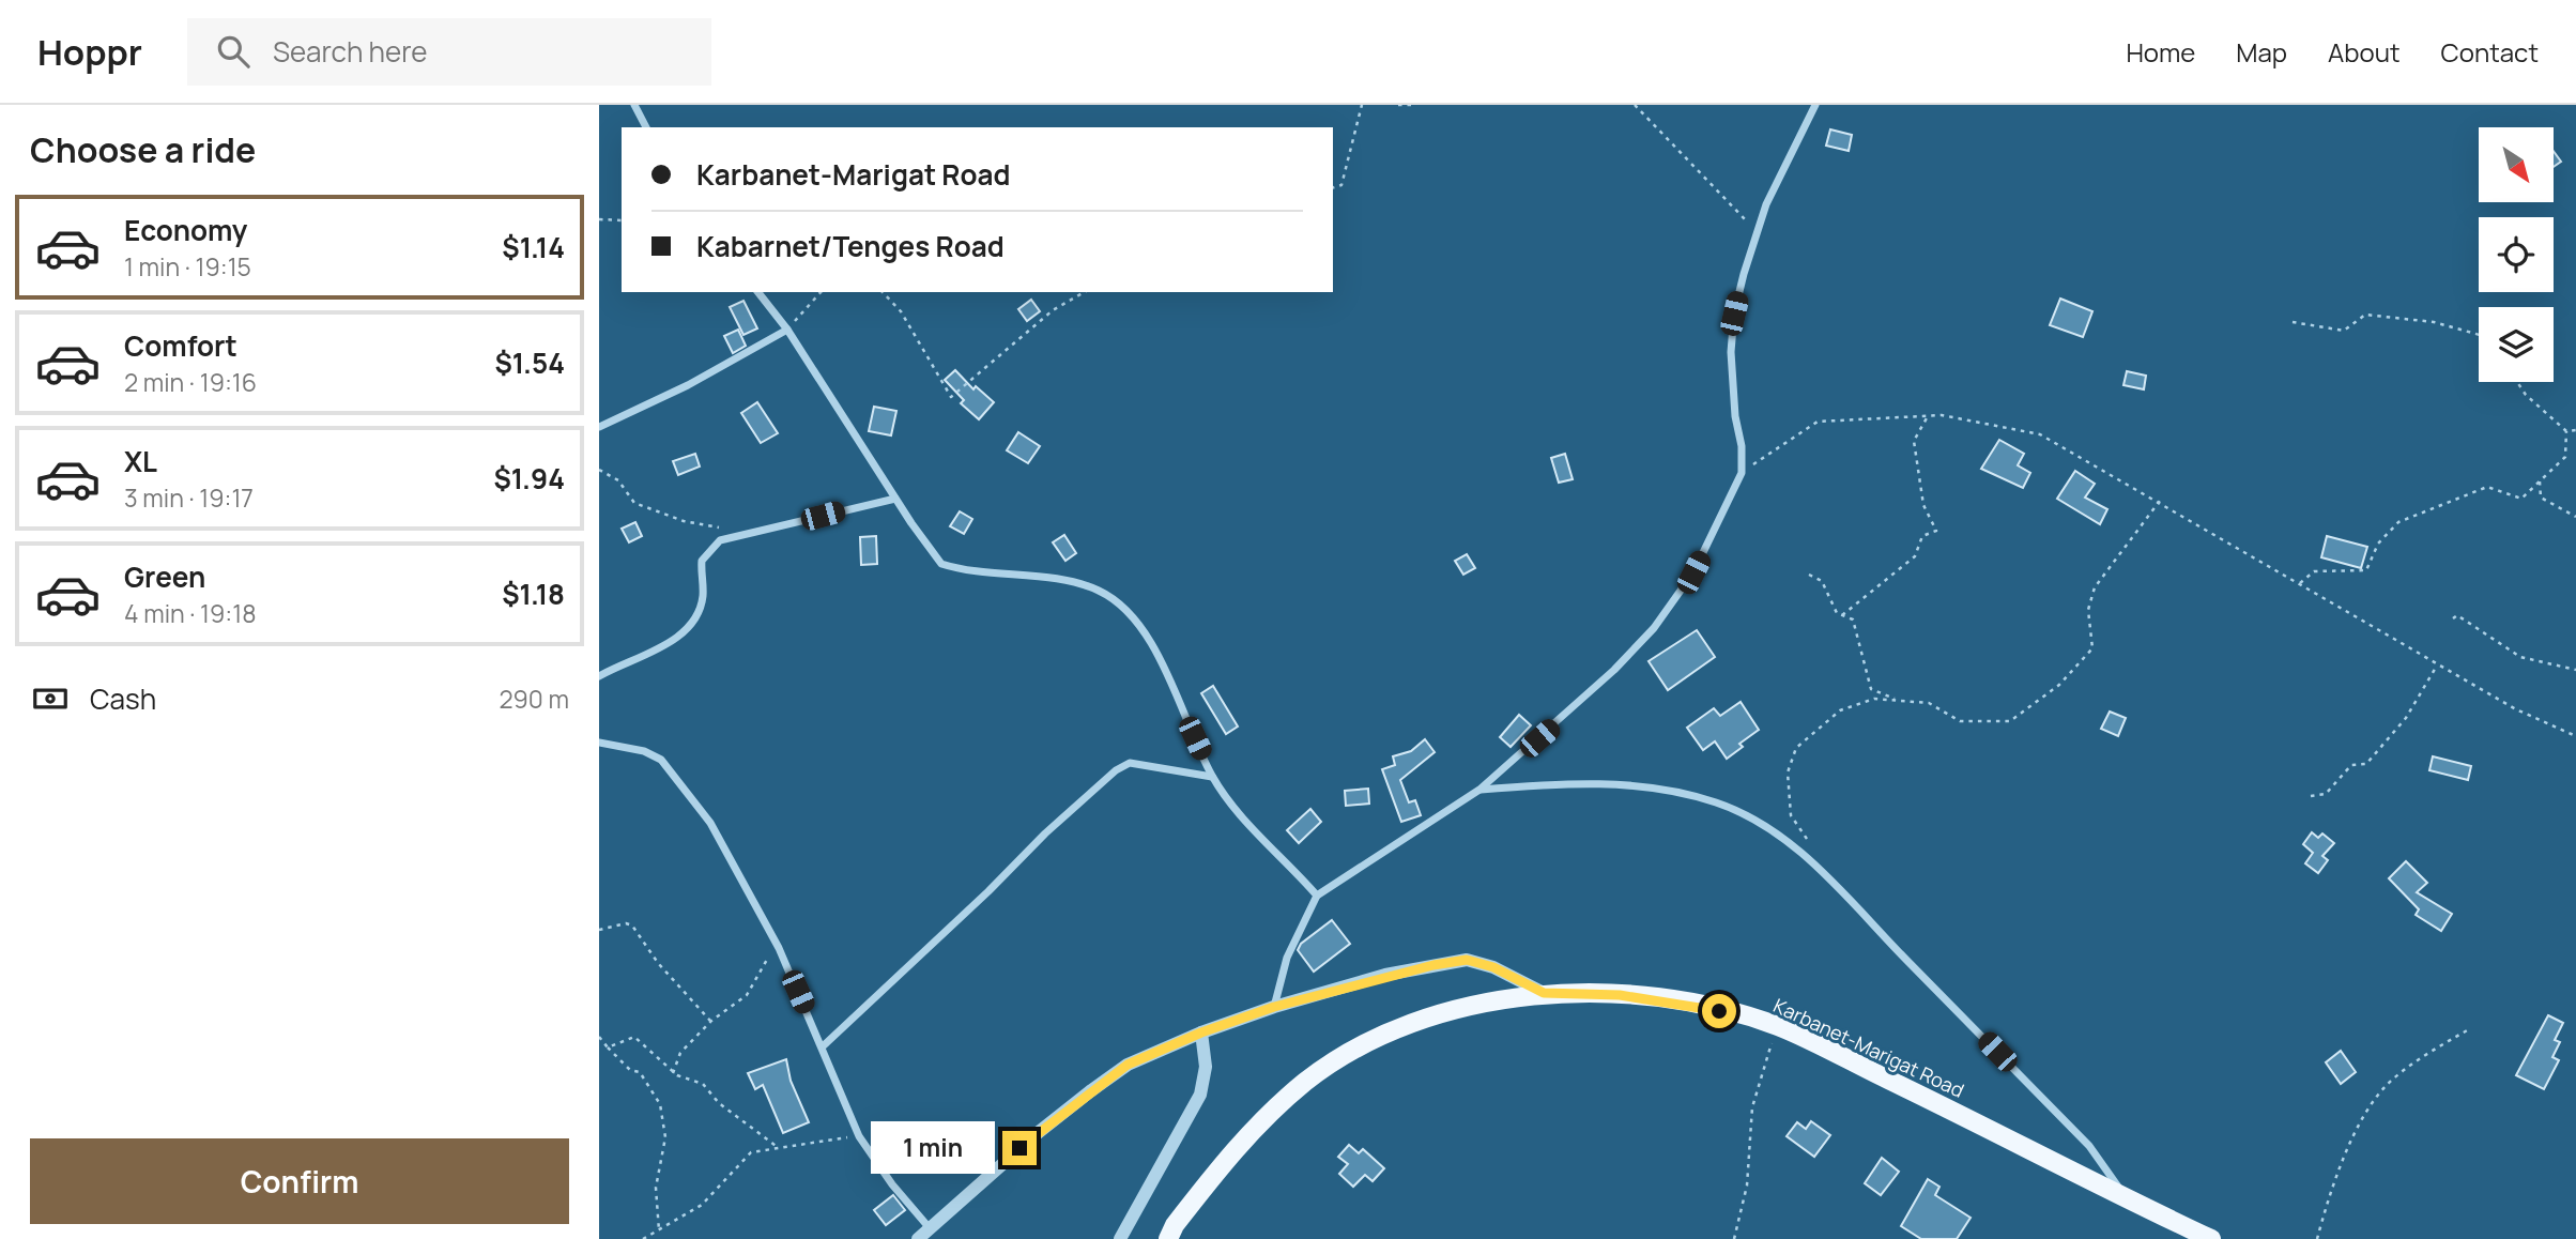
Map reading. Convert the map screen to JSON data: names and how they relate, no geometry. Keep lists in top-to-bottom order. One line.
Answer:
{"streets":{"main road":["Karbanet-Marigat Road"]},"north":"bottom right","page":{"header":"Hoppr","search":"Search here","nav":["Home","Map","About","Contact"],"heading":"Choose a ride","banner":["Karbanet-Marigat Road","Kabarnet/Tenges Road"],"list":[{"name":"Economy","note":"1 min · 19:15","value":"$1.14"},{"name":"Comfort","note":"2 min · 19:16","value":"$1.54"},{"name":"XL","note":"3 min · 19:17","value":"$1.94"},{"name":"Green","note":"4 min · 19:18","value":"$1.18"}],"pay":["Cash","290 m"],"bubble":"1 min","buttons":"Confirm"}}
